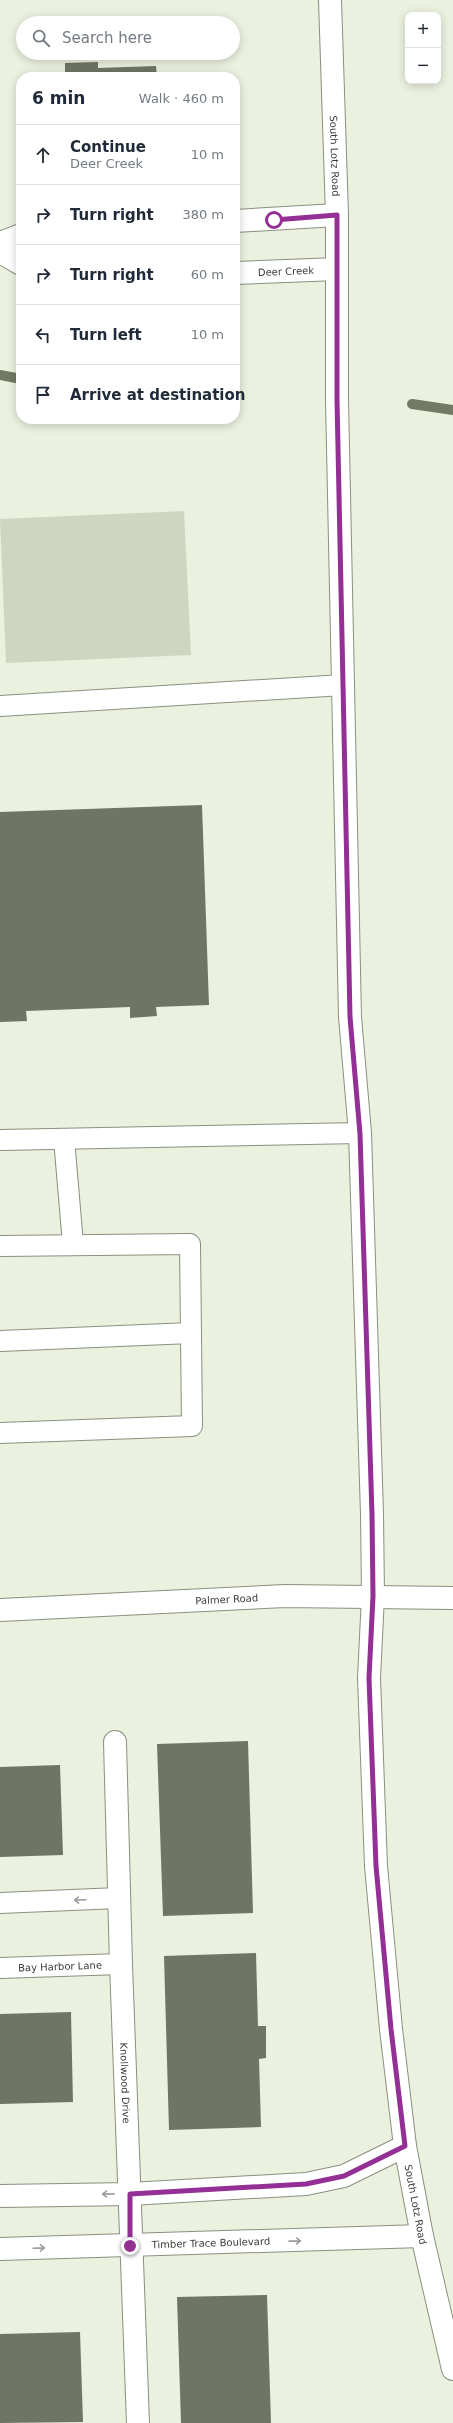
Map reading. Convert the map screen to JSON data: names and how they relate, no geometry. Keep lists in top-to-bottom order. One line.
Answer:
{"streets":{"street":["South Lotz Road","Deer Creek","Palmer Road","Knollwood Drive","Timber Trace Boulevard"],"lane":["Bay Harbor Lane"]},"crossings":[["South Lotz Road","Deer Creek"],["South Lotz Road","Palmer Road"],["South Lotz Road","Timber Trace Boulevard"],["Bay Harbor Lane","Knollwood Drive"],["Knollwood Drive","Timber Trace Boulevard"]],"page":{"map_buttons":["+","−"],"search":"Search here","heading":["6 min","Walk · 460 m"],"list":[["Continue","Deer Creek","10 m"],["Turn right","380 m"],["Turn right","60 m"],["Turn left","10 m"],"Arrive at destination"]}}
